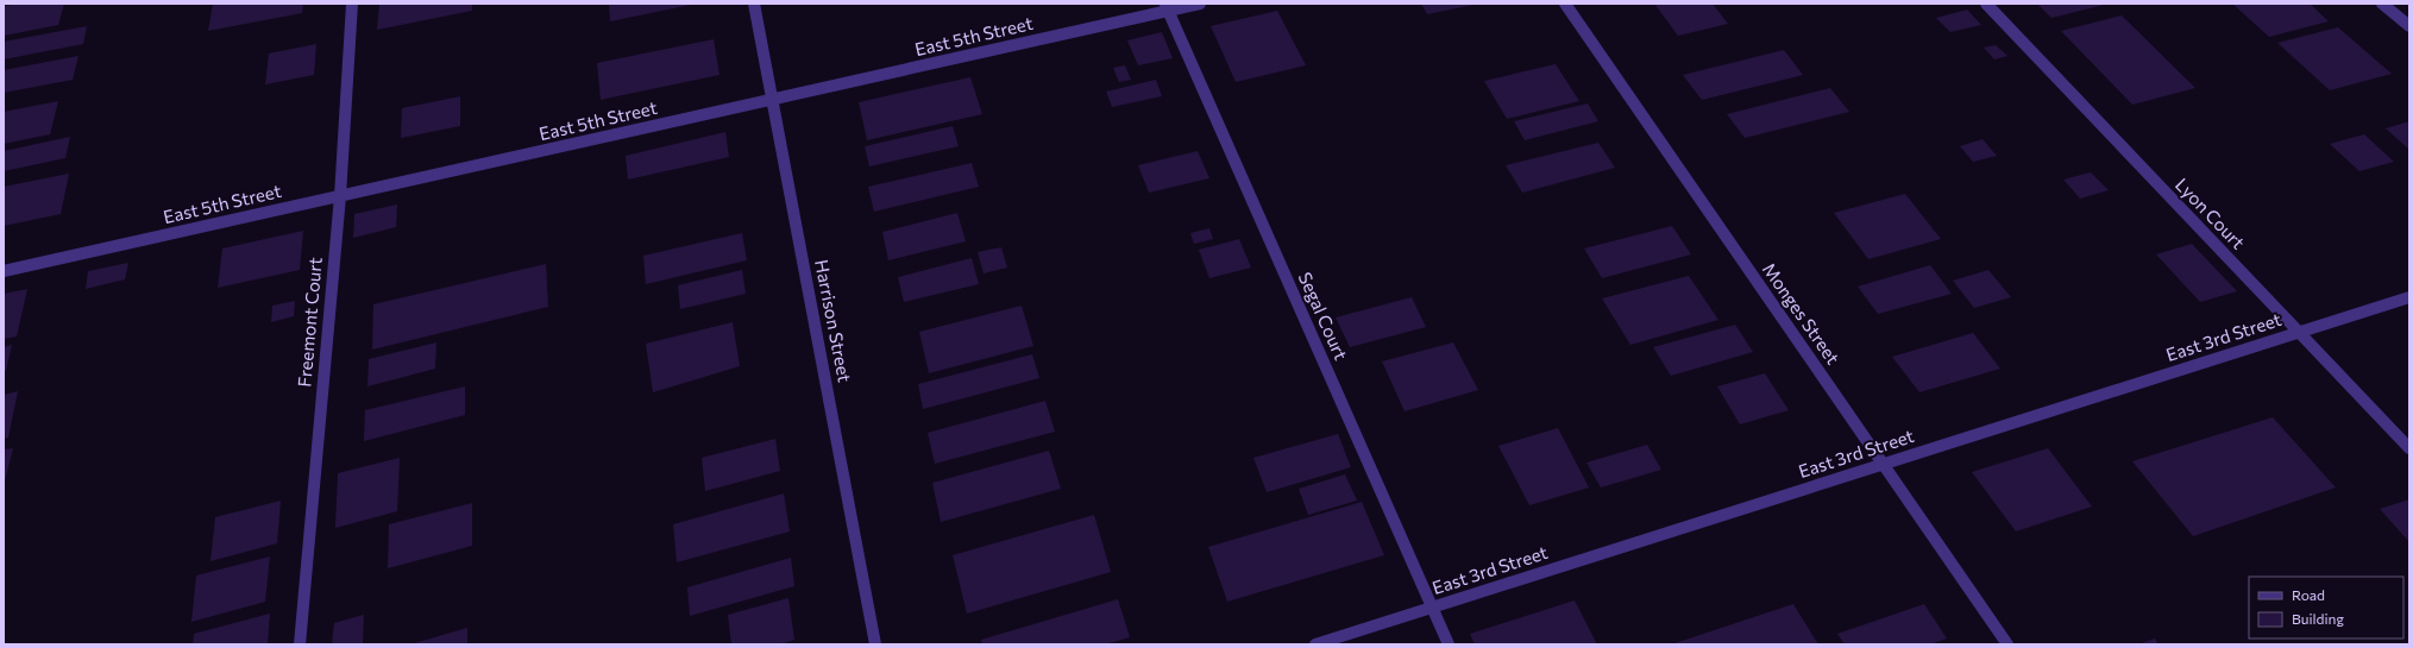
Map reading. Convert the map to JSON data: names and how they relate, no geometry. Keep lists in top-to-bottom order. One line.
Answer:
{"streets":{"street":["East 5th Street","Lyon Court","Monges Street","Segal Court","Harrison Street","Freemont Court","East 3rd Street"]},"crossings":[["East 5th Street","Segal Court"],["East 5th Street","Harrison Street"],["East 5th Street","Freemont Court"],["Lyon Court","East 3rd Street"],["Monges Street","East 3rd Street"],["Segal Court","East 3rd Street"]],"legend":["Road","Building"]}
